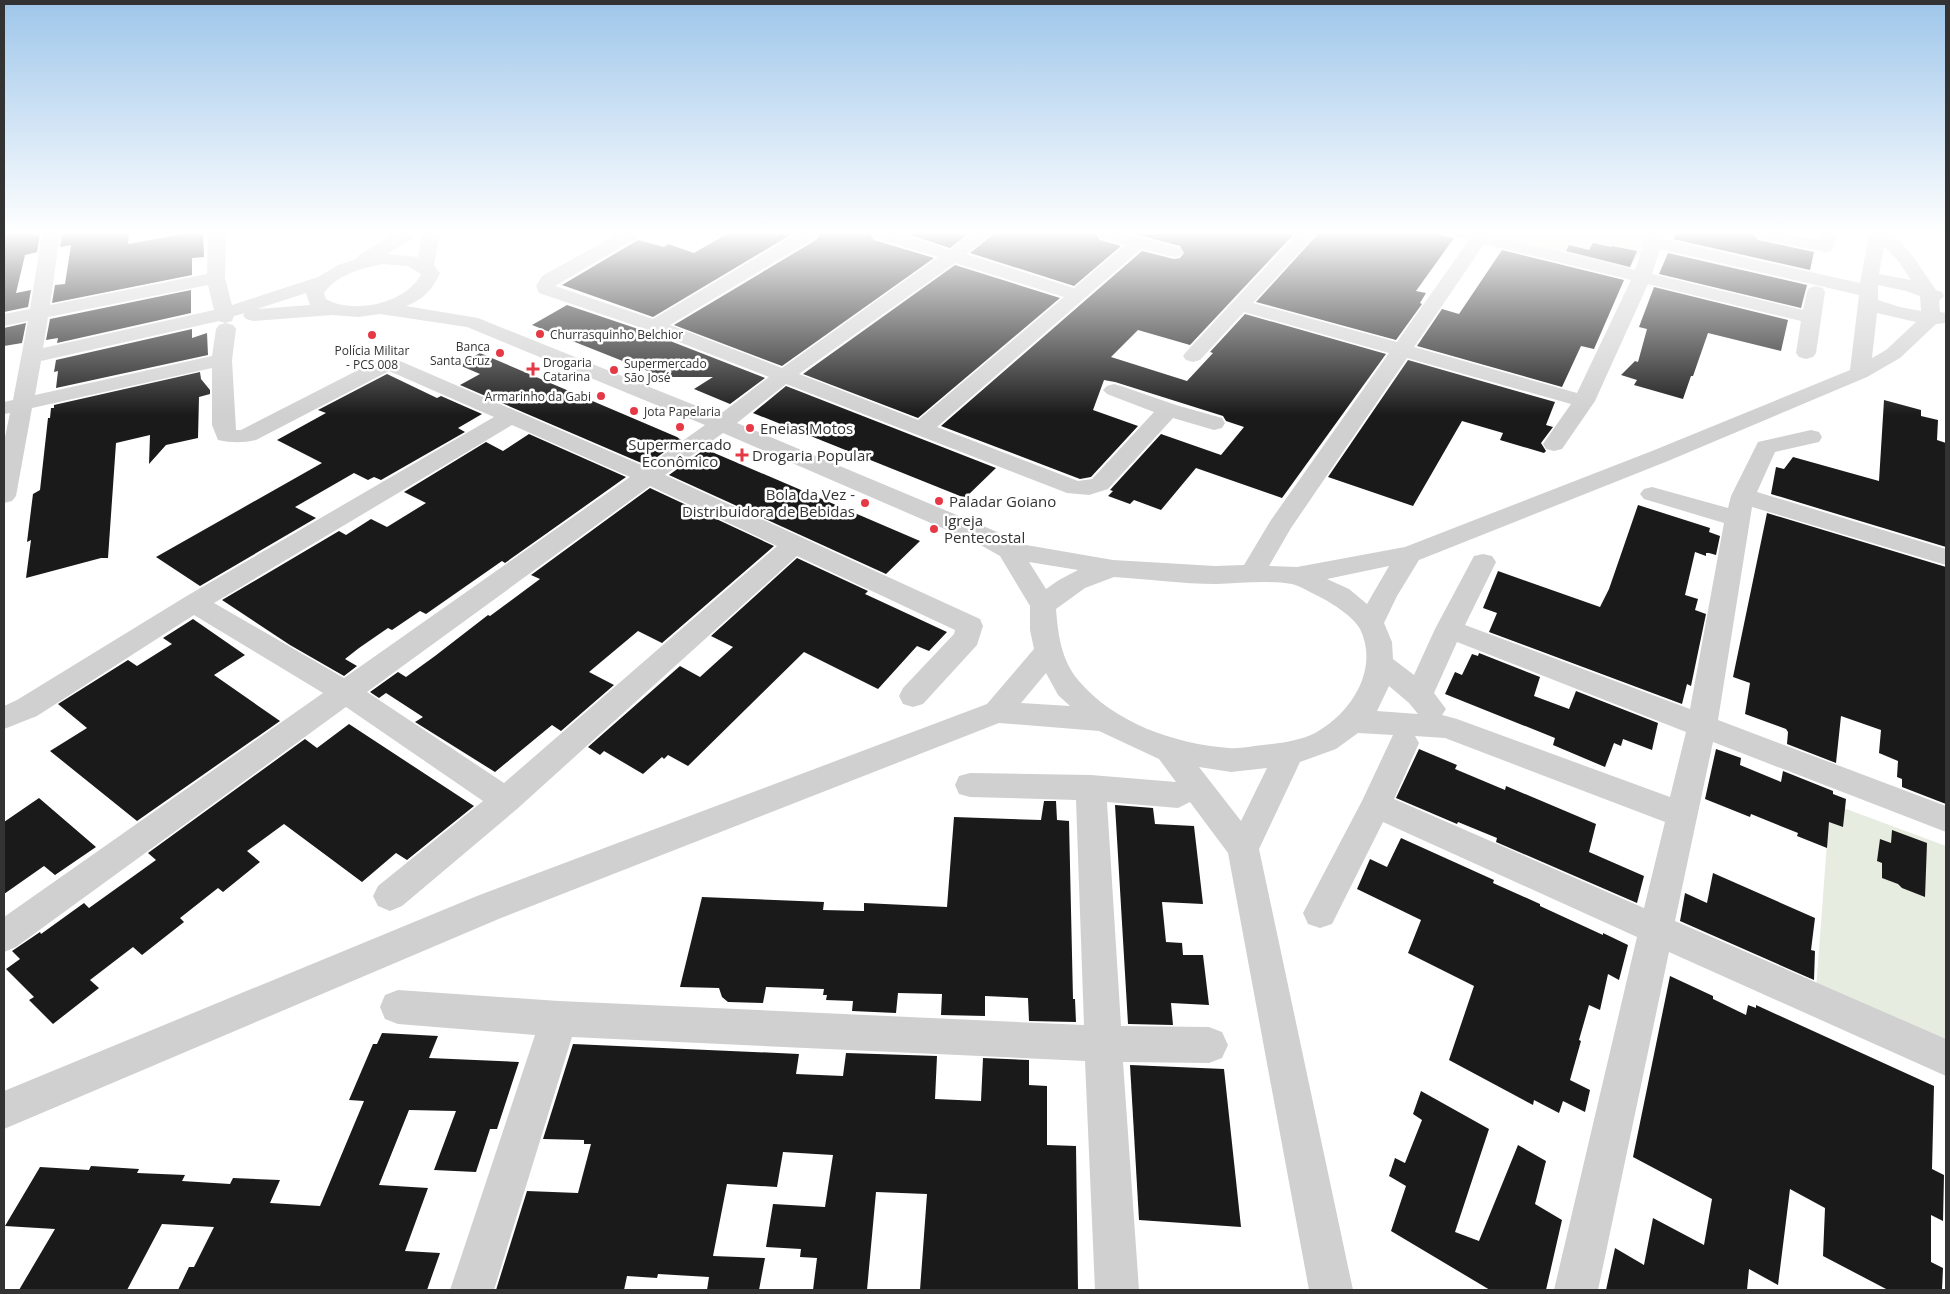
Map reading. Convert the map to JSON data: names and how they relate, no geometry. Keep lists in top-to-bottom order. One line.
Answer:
{"places":{"other":["Churrasquinho Belchior","Polícia Militar - PCS 008","Banca Santa Cruz","Supermercado São José","Armarinho da Gabi","Jota Papelaria","Supermercado Econômico","Eneias Motos","Paladar Goiano","Bola da Vez - Distribuidora de Bebidas","Igreja Pentecostal"],"health":["Drogaria Catarina","Drogaria Popular"]}}
